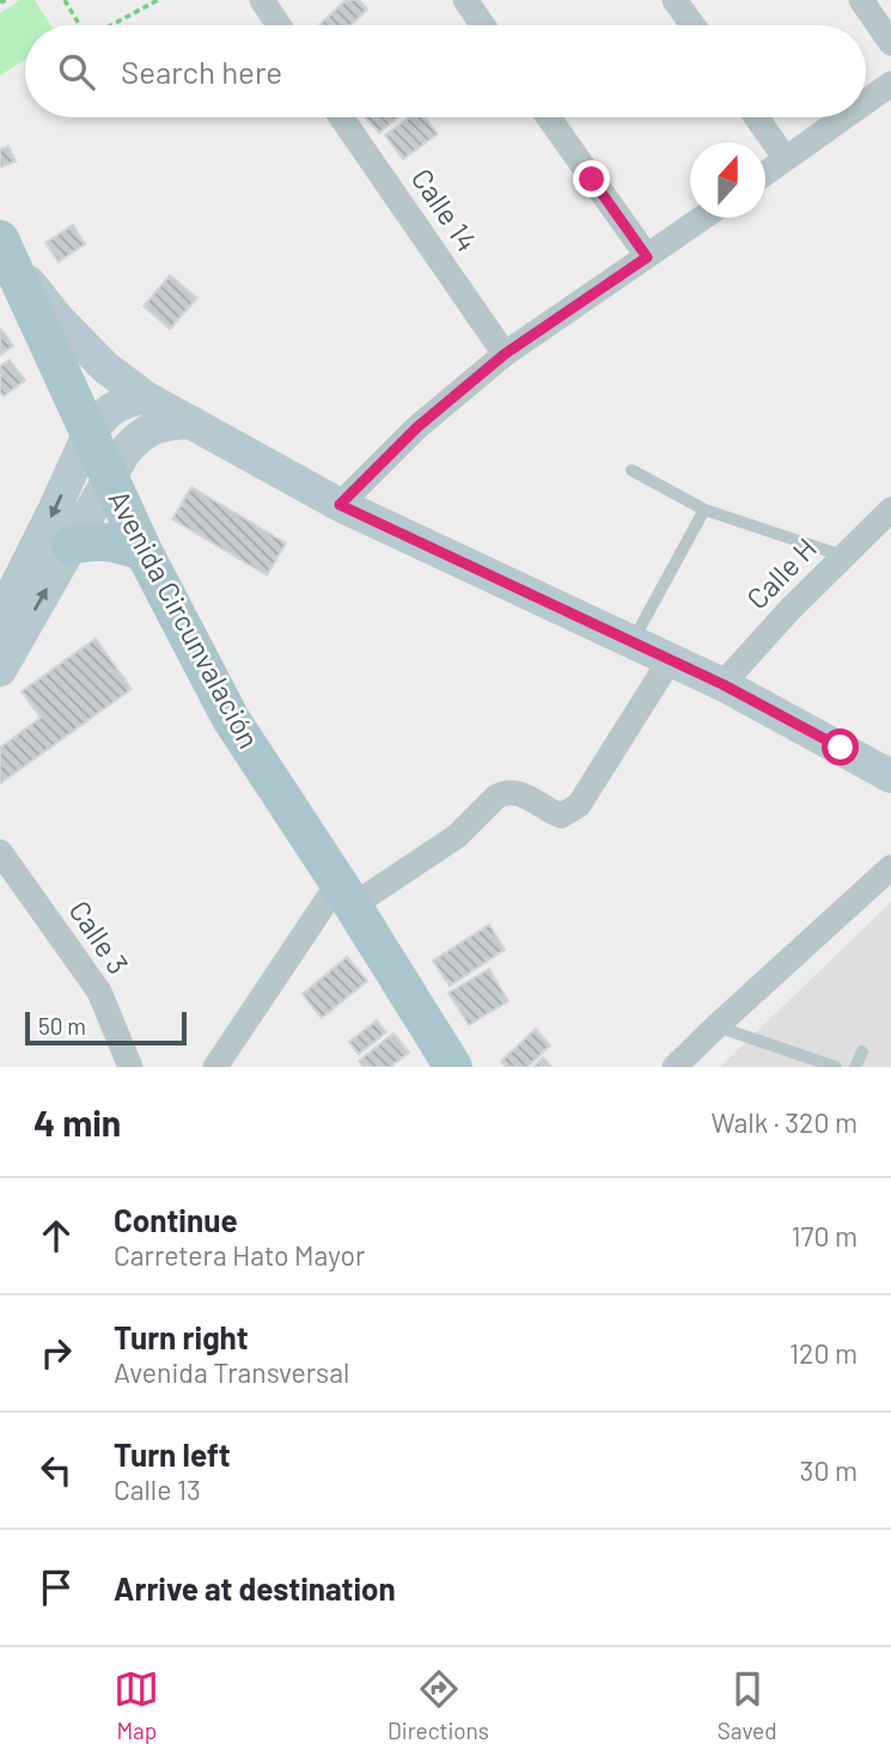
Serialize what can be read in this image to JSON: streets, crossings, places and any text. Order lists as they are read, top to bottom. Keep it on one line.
{"streets":{"main road":["Avenida Circunvalación"],"street":["Calle 14","Calle H","Calle 3"]},"scale_bar":"50 m","north":"top","page":{"search":"Search here","scale":"50 m","heading":["4 min","Walk · 320 m"],"list":[["Continue","Carretera Hato Mayor","170 m"],["Turn right","Avenida Transversal","120 m"],["Turn left","Calle 13","30 m"],"Arrive at destination"],"nav":["Map","Directions","Saved"]}}
